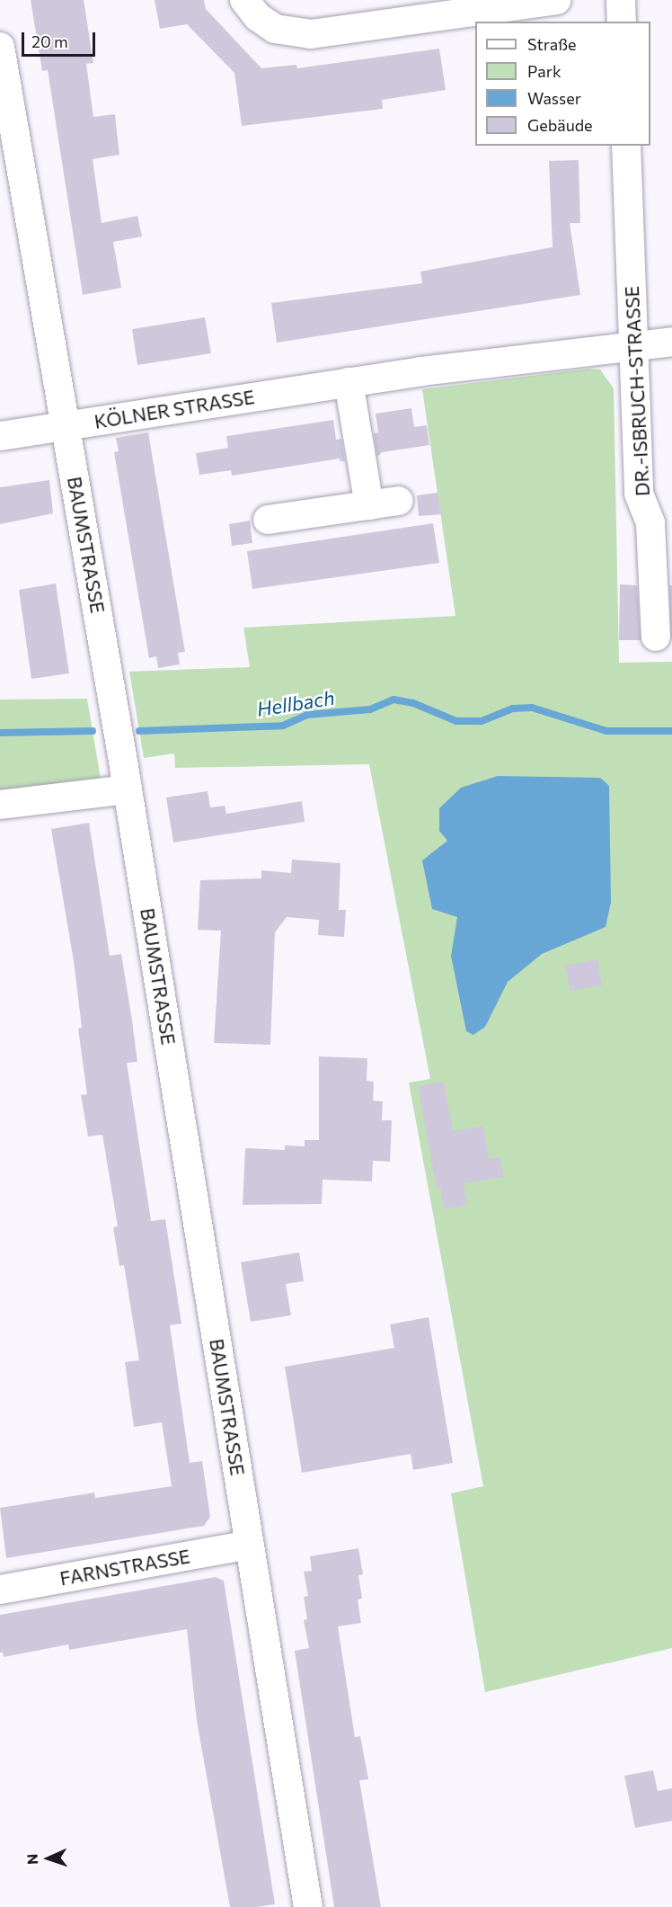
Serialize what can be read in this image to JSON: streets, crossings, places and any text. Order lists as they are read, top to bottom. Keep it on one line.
{"streets":{"street":["DR.-ISBRUCH-STRASSE","KÖLNER STRASSE","BAUMSTRASSE","FARNSTRASSE"]},"crossings":[["DR.-ISBRUCH-STRASSE","KÖLNER STRASSE"],["KÖLNER STRASSE","BAUMSTRASSE"],["BAUMSTRASSE","FARNSTRASSE"]],"water":["Hellbach"],"legend":["Straße","Park","Wasser","Gebäude"],"scale_bar":"20 m","north":"left"}
